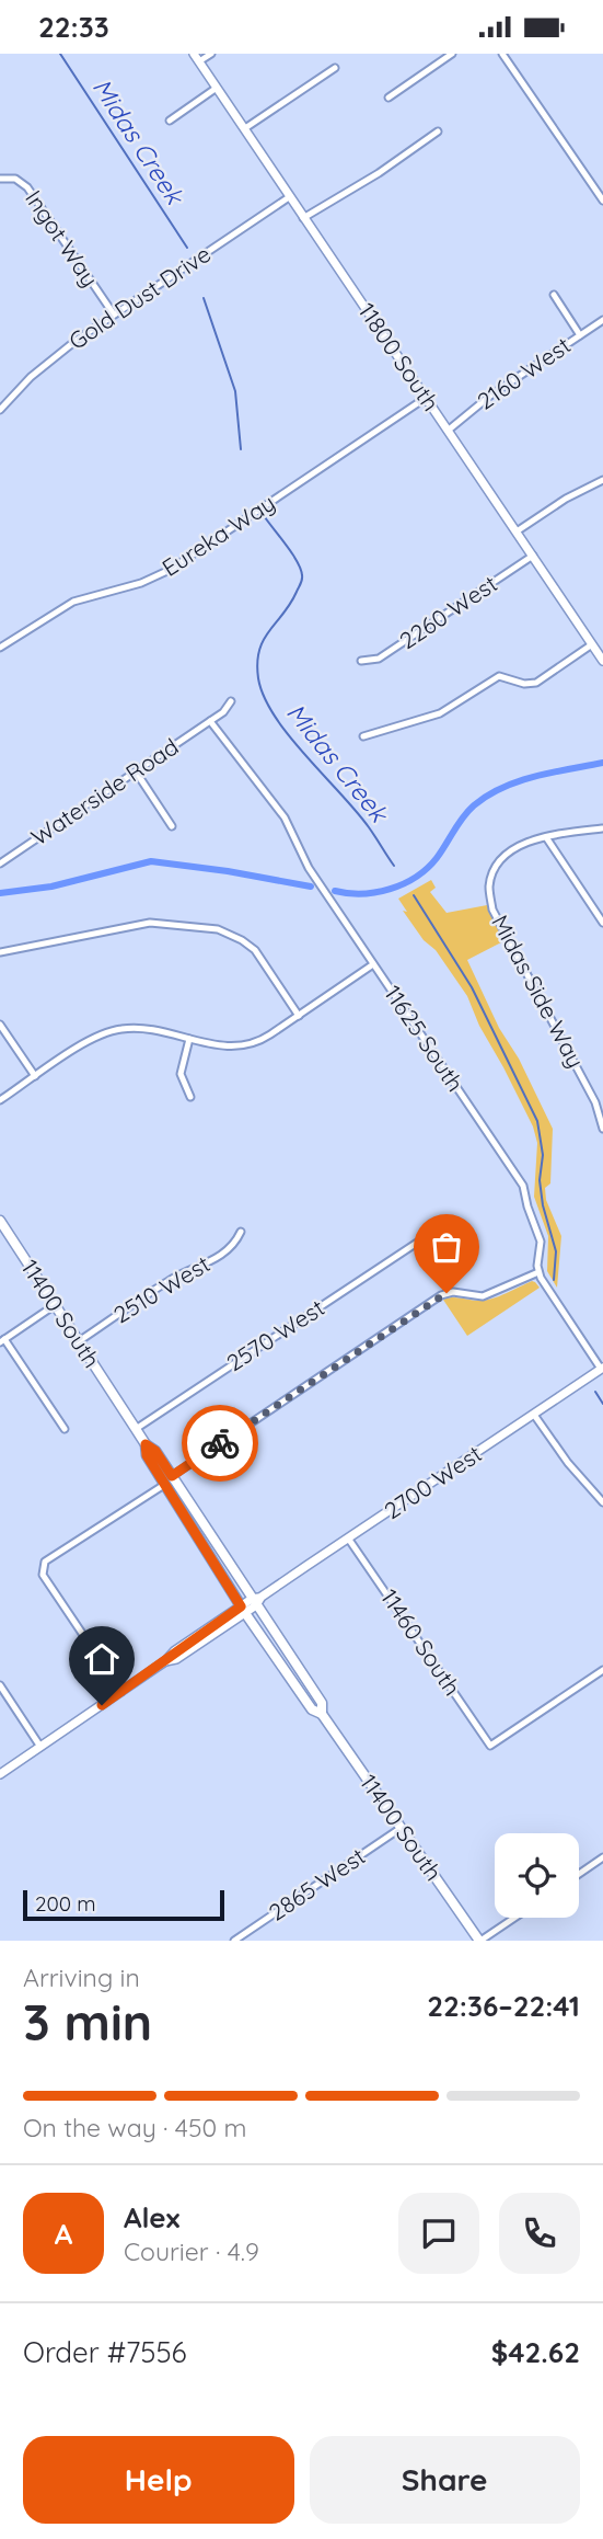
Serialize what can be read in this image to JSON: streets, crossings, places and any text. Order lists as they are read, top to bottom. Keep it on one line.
{"streets":{"main road":["11800 South","11400 South","2700 West"],"street":["Ingot Way","Gold Dust Drive","2160 West","Eureka Way","2260 West","Waterside Road","Midas Side Way","11625 South","2510 West","2570 West","11460 South","2865 West"]},"crossings":[["Ingot Way","Gold Dust Drive"],["Gold Dust Drive","11800 South"],["11800 South","2160 West"],["11800 South","Eureka Way"],["11800 South","2260 West"],["Waterside Road","11625 South"],["2510 West","11400 South"],["11400 South","2570 West"],["11400 South","2700 West"],["11400 South","2865 West"],["2700 West","11460 South"]],"water":["Midas Creek"],"scale_bar":"200 m","page":{"status":"22:33","scale":"200 m","heading":["3 min","Arriving in","22:36–22:41"],"panel":["Alex","Courier · 4.9","Order #7556","$42.62"],"bar":"On the way · 450 m","round":"A","buttons":["Help","Share"]}}
